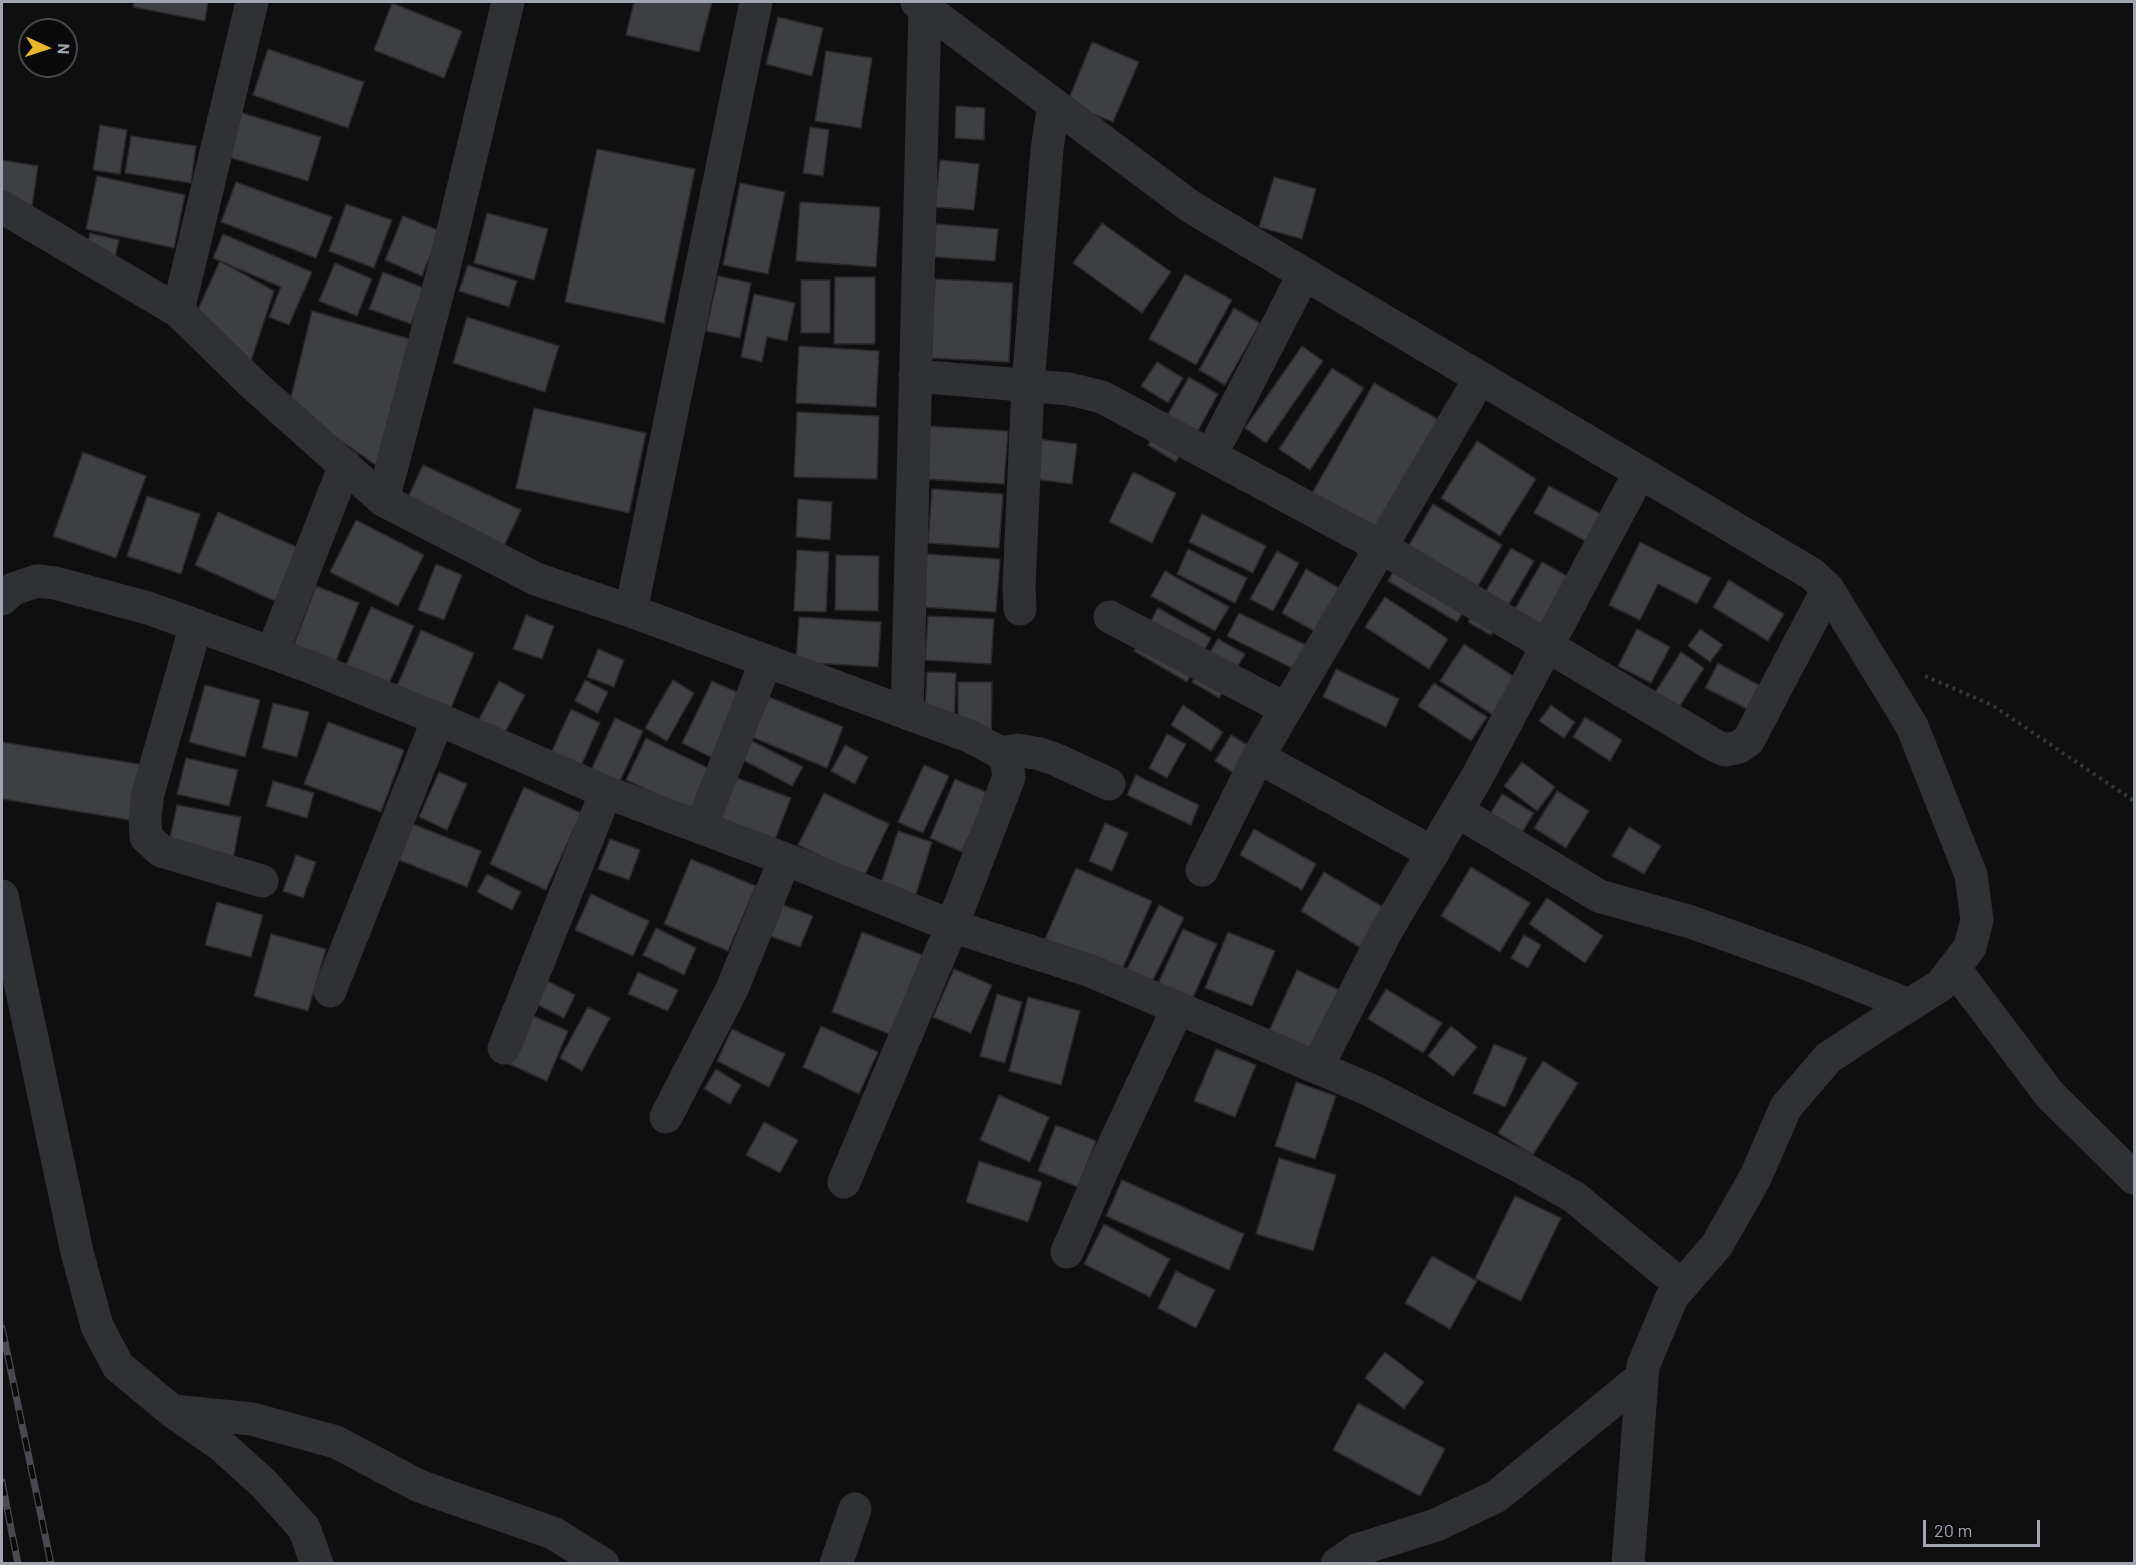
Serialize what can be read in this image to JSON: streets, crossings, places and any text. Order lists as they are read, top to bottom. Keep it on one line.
{"scale_bar":"20 m","north":"right"}
